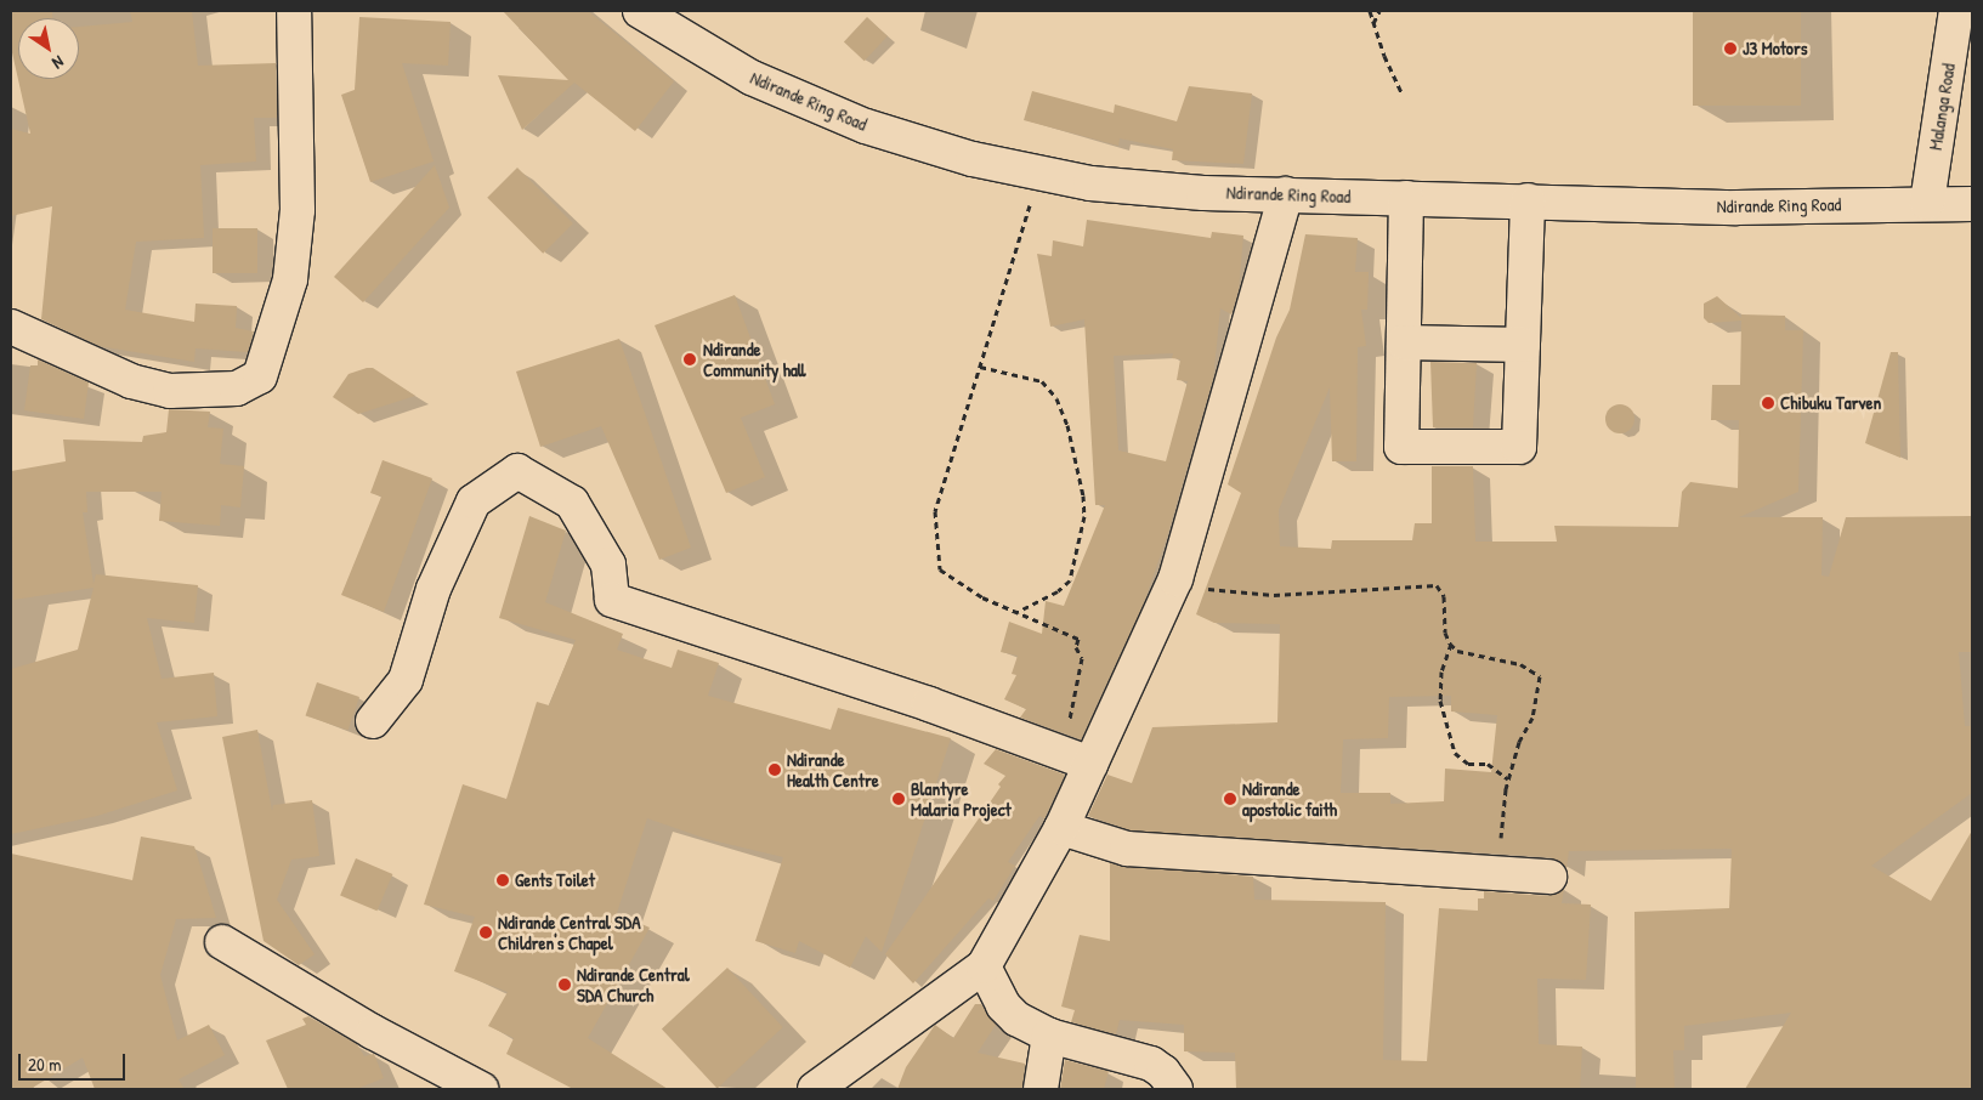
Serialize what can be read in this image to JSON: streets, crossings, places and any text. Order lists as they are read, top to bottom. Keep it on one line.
{"streets":{"street":["Ndirande Ring Road","Malanga Road"]},"crossings":[["Ndirande Ring Road","Malanga Road"]],"places":["J3 Motors","Ndirande Community hall","Chibuku Tarven","Ndirande Health Centre","Blantyre Malaria Project","Ndirande apostolic faith","Gents Toilet","Ndirande Central SDA Children's Chapel","Ndirande Central SDA Church"],"scale_bar":"20 m","north":"bottom right"}
